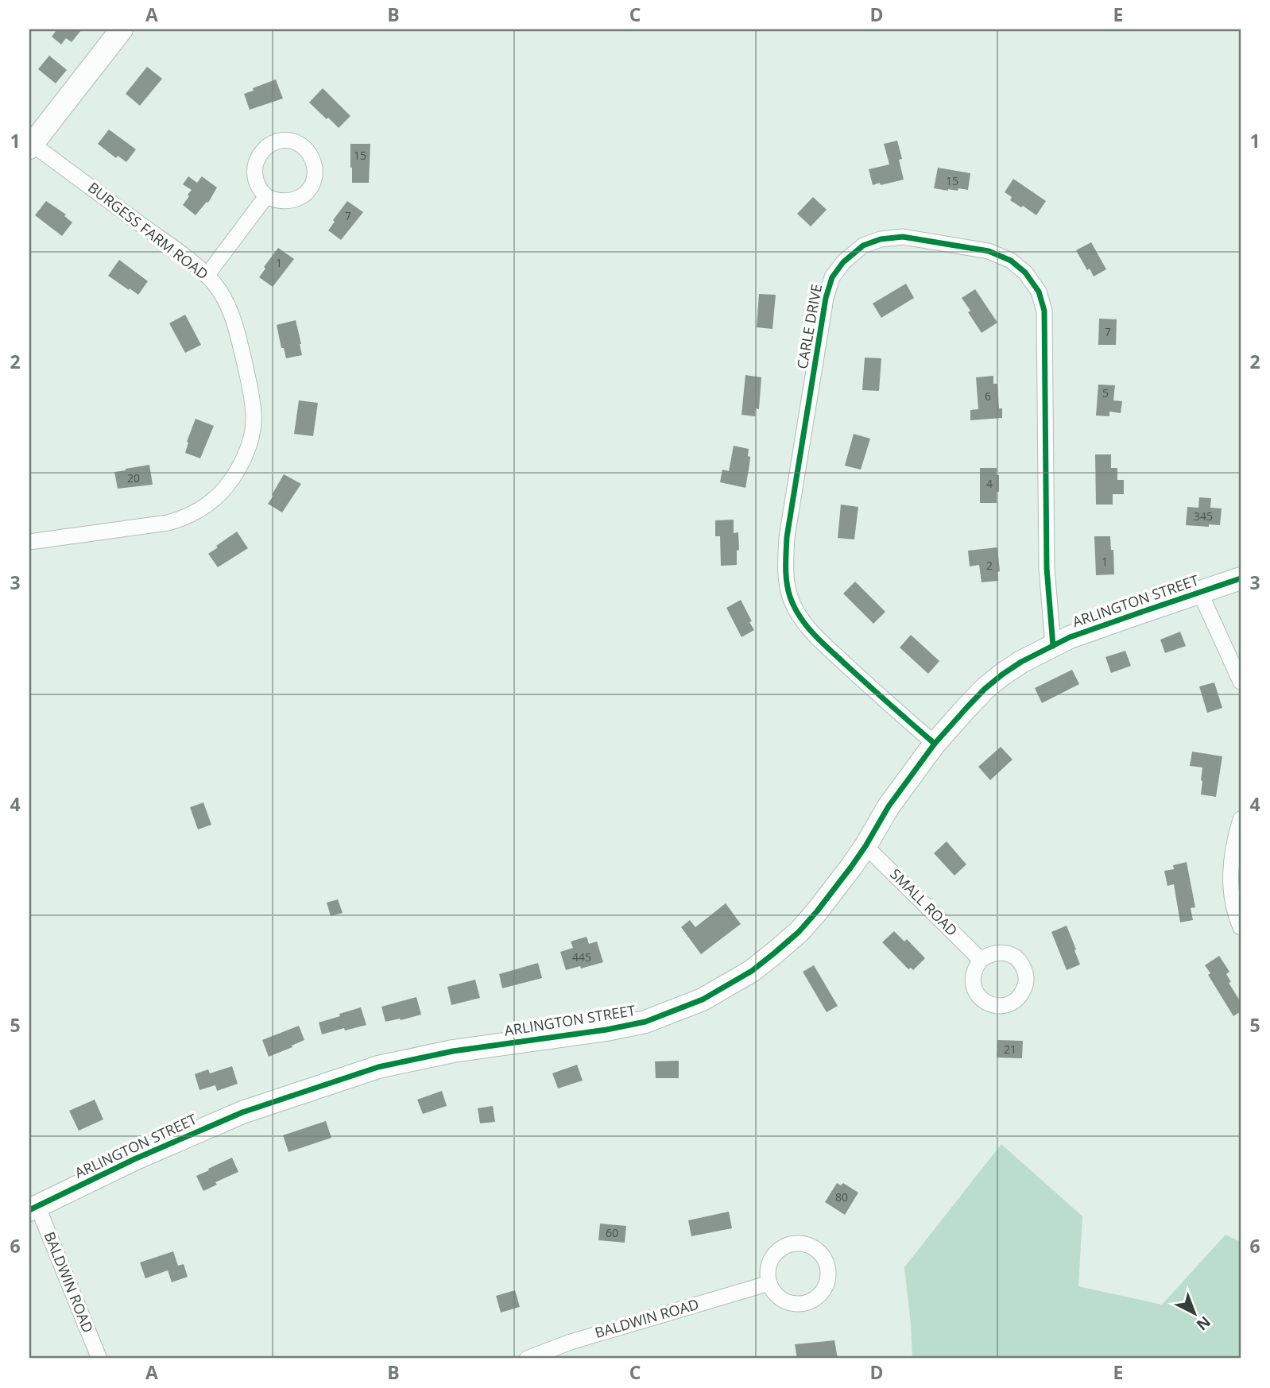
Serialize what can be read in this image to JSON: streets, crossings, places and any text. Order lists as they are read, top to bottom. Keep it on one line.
{"streets":{"street":["BURGESS FARM ROAD","CARLE DRIVE","ARLINGTON STREET","SMALL ROAD","BALDWIN ROAD"]},"crossings":[["CARLE DRIVE","ARLINGTON STREET"],["ARLINGTON STREET","SMALL ROAD"],["ARLINGTON STREET","BALDWIN ROAD"]],"house_numbers":["15","15","7","1","7","5","6","20","4","345","1","2","445","21","80","60"],"north":"bottom right","grid":{"columns":["A","B","C","D","E"],"rows":["1","2","3","4","5","6"]}}
